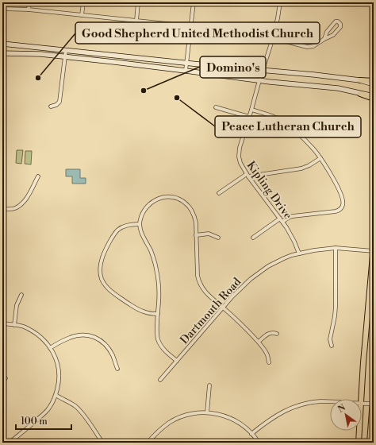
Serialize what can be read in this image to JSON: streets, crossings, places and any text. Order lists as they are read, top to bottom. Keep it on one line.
{"streets":{"street":["Kipling Drive","Dartmouth Road"]},"crossings":[["Kipling Drive","Dartmouth Road"]],"places":["Good Shepherd United Methodist Church","Domino's","Peace Lutheran Church"],"scale_bar":"100 m","north":"top left"}
